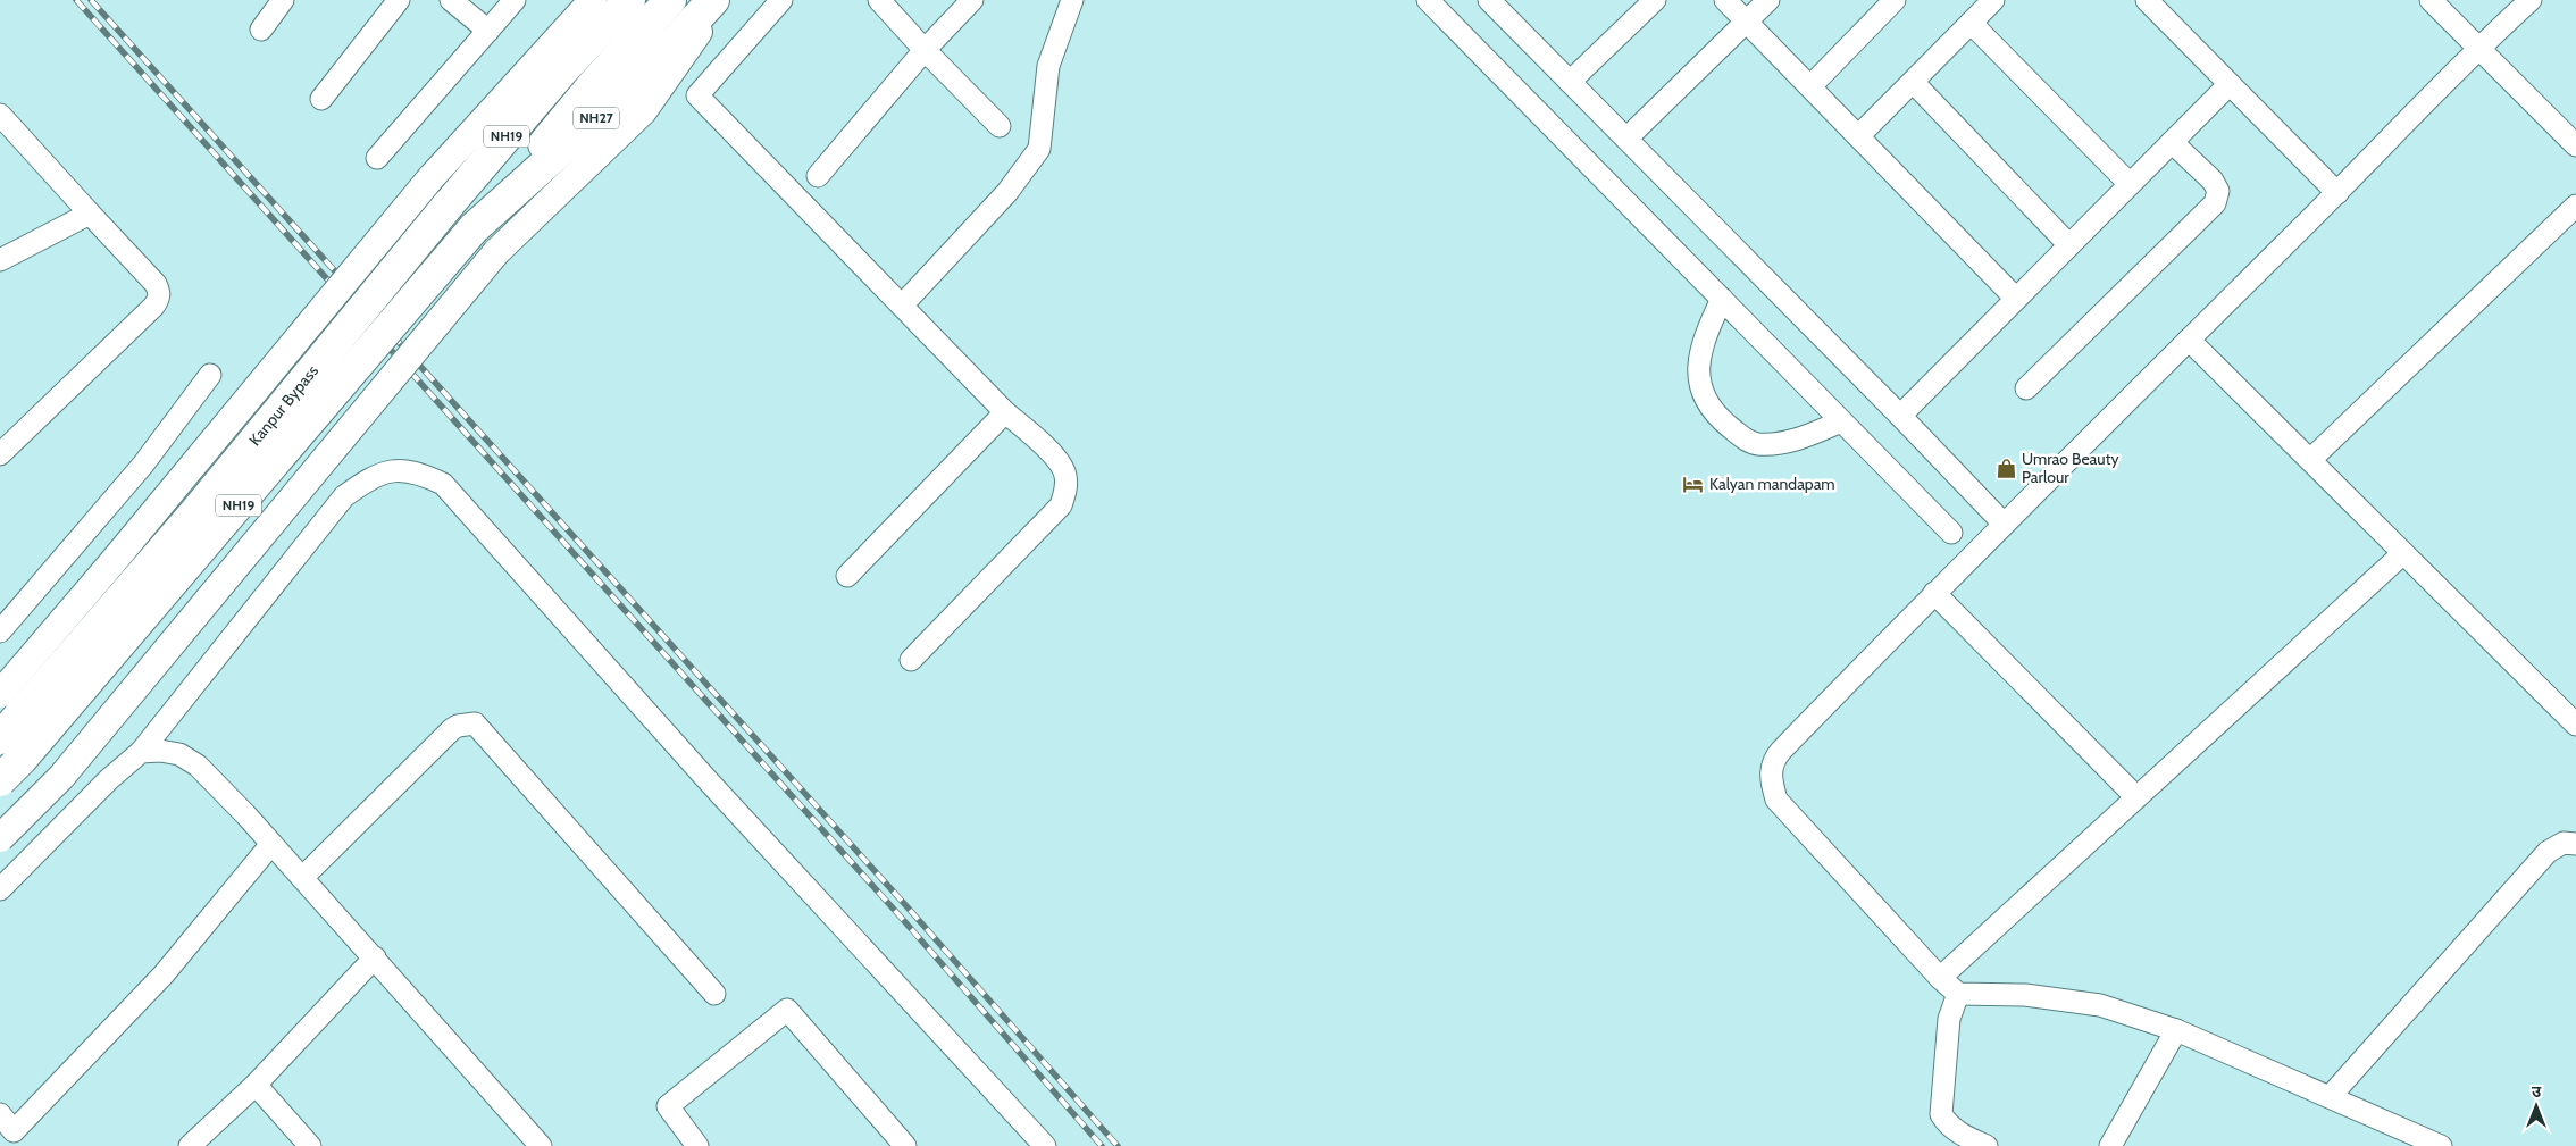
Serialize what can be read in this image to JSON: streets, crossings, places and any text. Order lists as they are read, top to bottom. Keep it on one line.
{"streets":{"highway":["NH27","NH19","Kanpur Bypass"]},"crossings":[["NH27","NH19"],["NH27","Kanpur Bypass"],["NH19","Kanpur Bypass"]],"places":{"shop":["Umrao Beauty Parlour"],"hotel":["Kalyan mandapam"]},"north":"top"}
